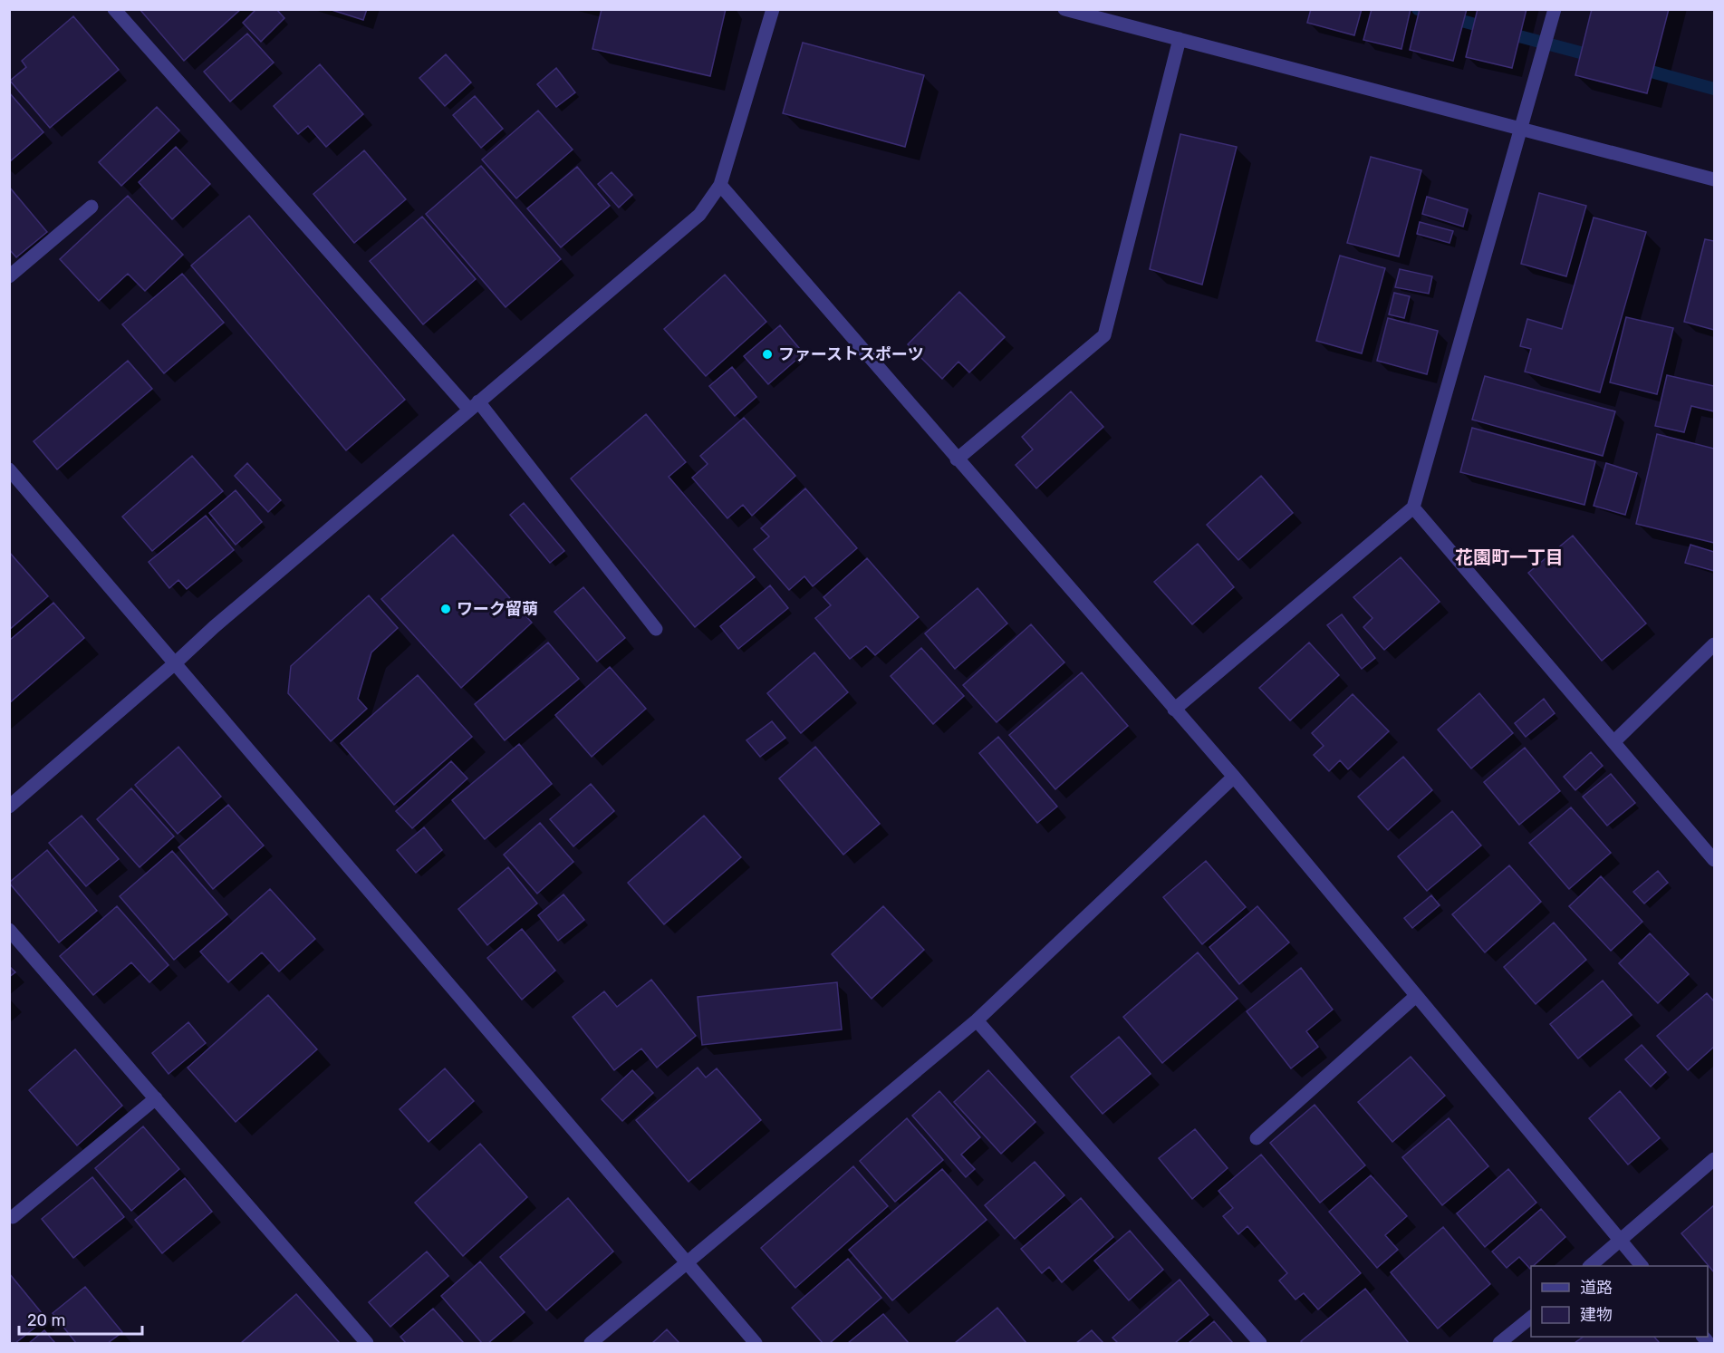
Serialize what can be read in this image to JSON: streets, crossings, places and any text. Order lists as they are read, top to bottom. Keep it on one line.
{"districts":["花園町一丁目"],"places":["ファーストスポーツ","ワーク留萌"],"legend":["道路","建物"],"scale_bar":"20 m"}
